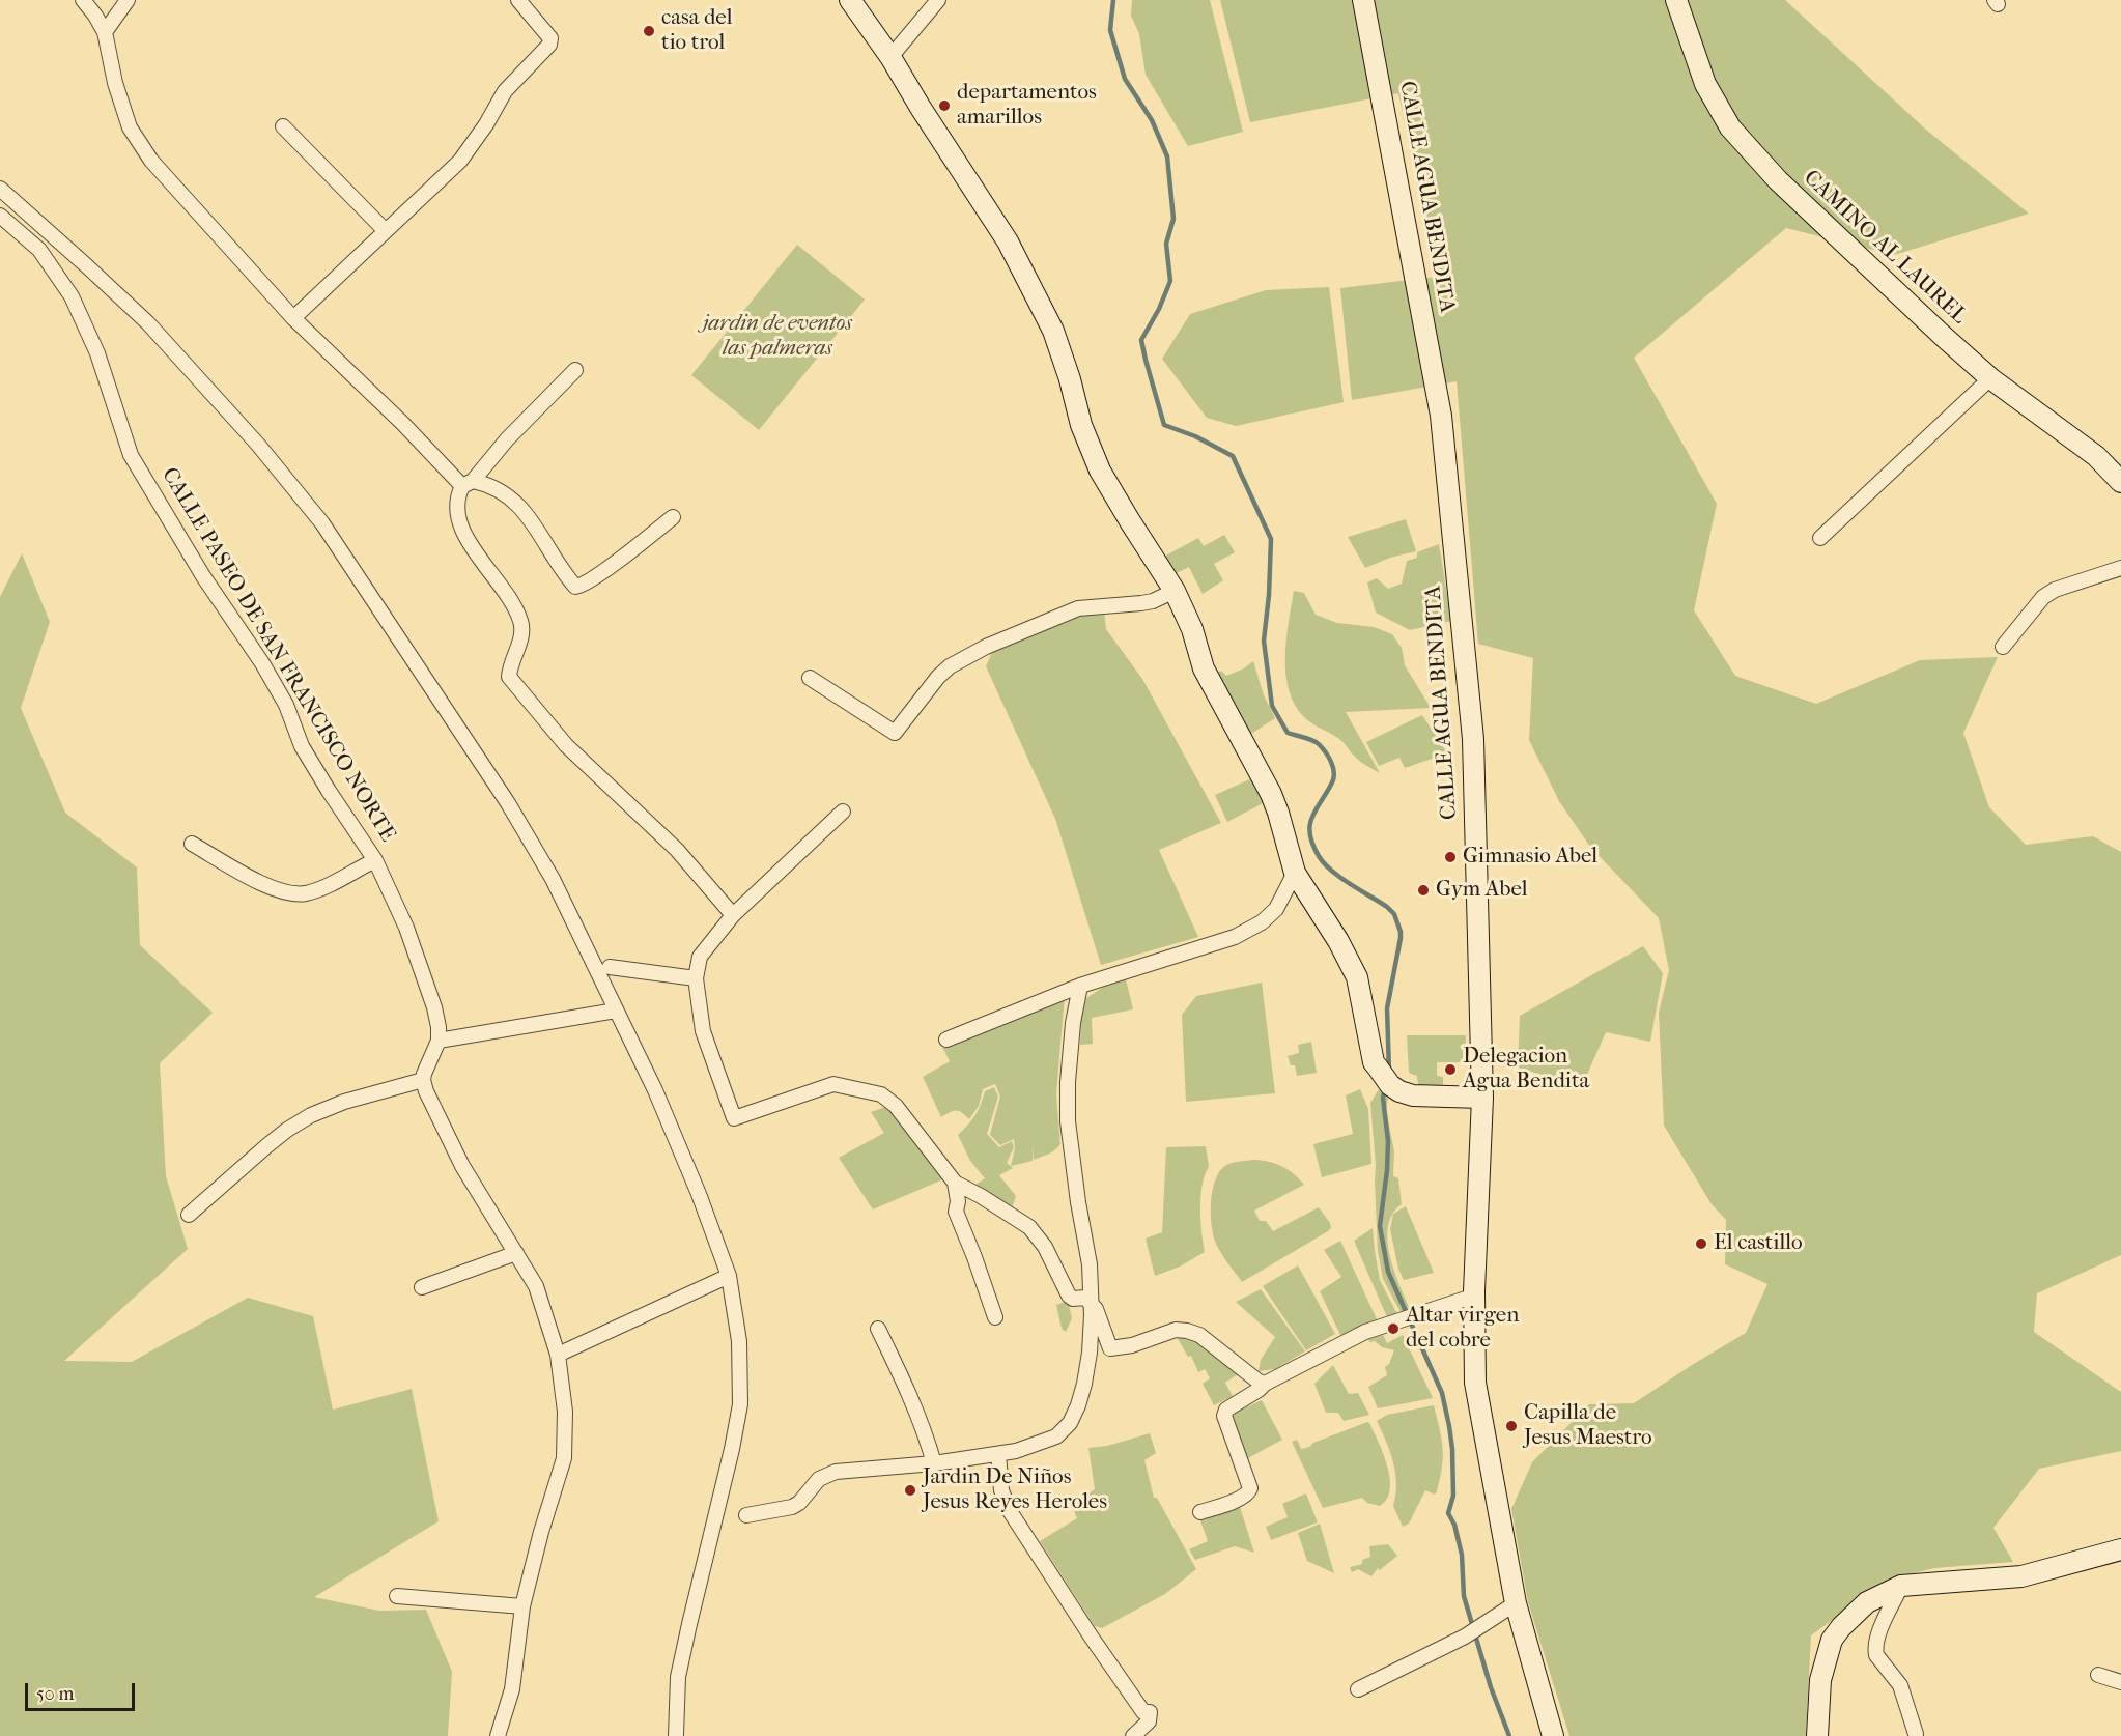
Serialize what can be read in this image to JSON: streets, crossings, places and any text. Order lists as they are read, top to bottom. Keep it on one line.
{"streets":{"main road":["CALLE AGUA BENDITA","CAMINO AL LAUREL"],"street":["CALLE PASEO DE SAN FRANCISCO NORTE"]},"parks":["jardin de eventos las palmeras"],"places":["casa del tio trol","departamentos amarillos","Gimnasio Abel","Gym Abel","Delegacion Agua Bendita","El castillo","Altar virgen del cobre","Capilla de Jesus Maestro","Jardin De Niños Jesus Reyes Heroles"],"scale_bar":"50 m"}
